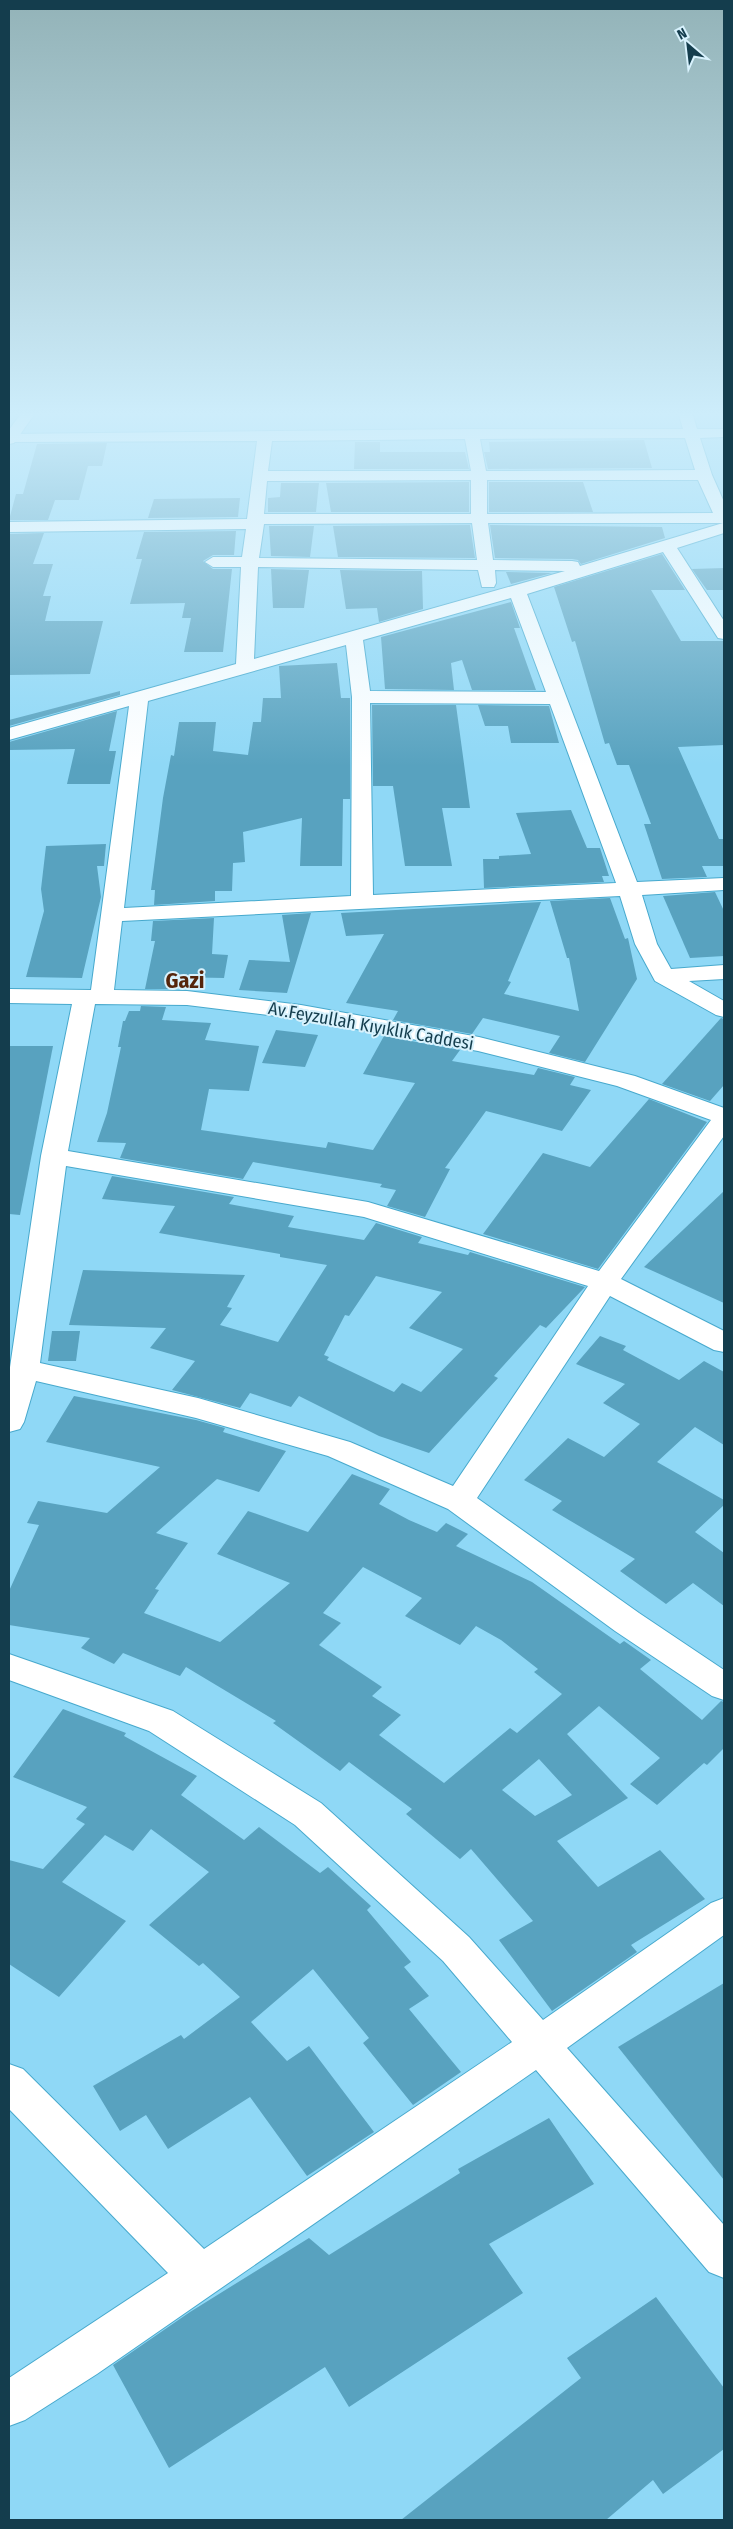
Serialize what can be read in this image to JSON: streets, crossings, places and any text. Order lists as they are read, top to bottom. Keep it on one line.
{"streets":{"street":["Av.Feyzullah Kıyıklık Caddesi"]},"districts":["Gazi"],"north":"top left"}
